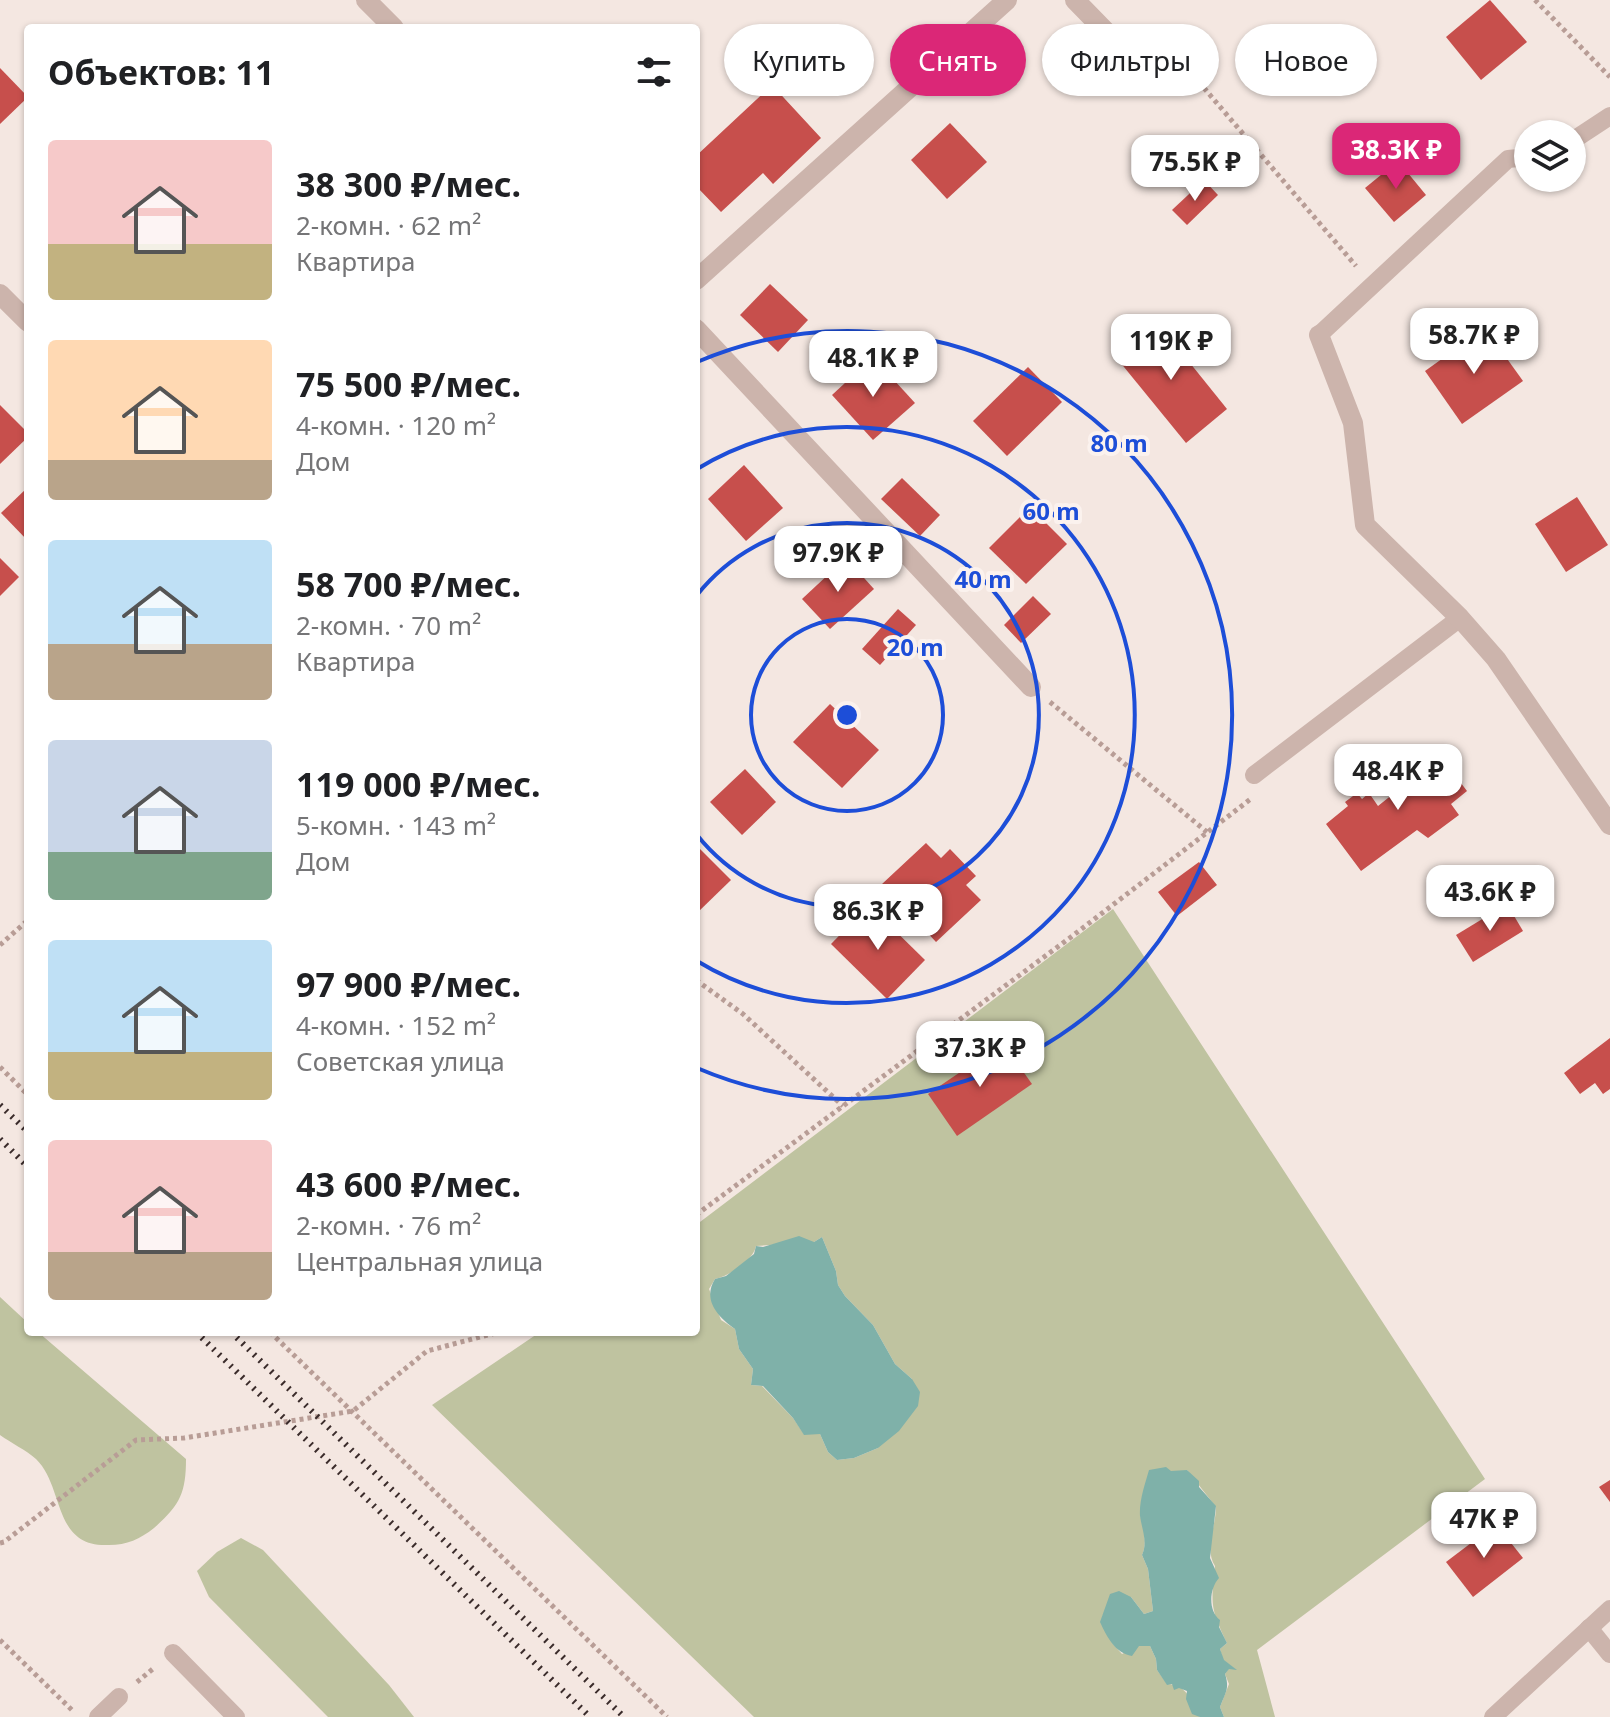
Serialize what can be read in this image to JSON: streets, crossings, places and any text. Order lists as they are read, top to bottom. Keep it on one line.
{"page":{"chip":["Купить","Снять","Фильтры","Новое"],"heading":"Объектов: 11","list":[{"name":"38 300 ₽/мес.","note":"2-комн. · 62 m² · Квартира"},{"name":"75 500 ₽/мес.","note":"4-комн. · 120 m² · Дом"},{"name":"58 700 ₽/мес.","note":"2-комн. · 70 m² · Квартира"},{"name":"119 000 ₽/мес.","note":"5-комн. · 143 m² · Дом"},{"name":"97 900 ₽/мес.","note":"4-комн. · 152 m² · Советская улица"},{"name":"43 600 ₽/мес.","note":"2-комн. · 76 m² · Центральная улица"}],"price":["38.3K ₽","75.5K ₽","58.7K ₽","119K ₽","48.1K ₽","97.9K ₽","48.4K ₽","43.6K ₽","86.3K ₽","37.3K ₽","47K ₽"]},"rings":["80 m","60 m","40 m","20 m"]}
